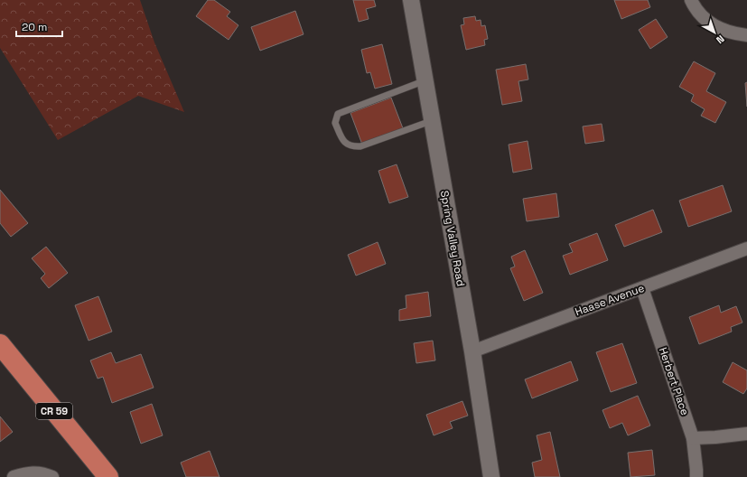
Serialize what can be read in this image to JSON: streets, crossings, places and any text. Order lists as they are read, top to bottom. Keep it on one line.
{"streets":{"main road":["CR 59"],"street":["Spring Valley Road","Haase Avenue","Herbert Place"]},"crossings":[["Spring Valley Road","Haase Avenue"],["Haase Avenue","Herbert Place"]],"scale_bar":"20 m","north":"bottom right"}
